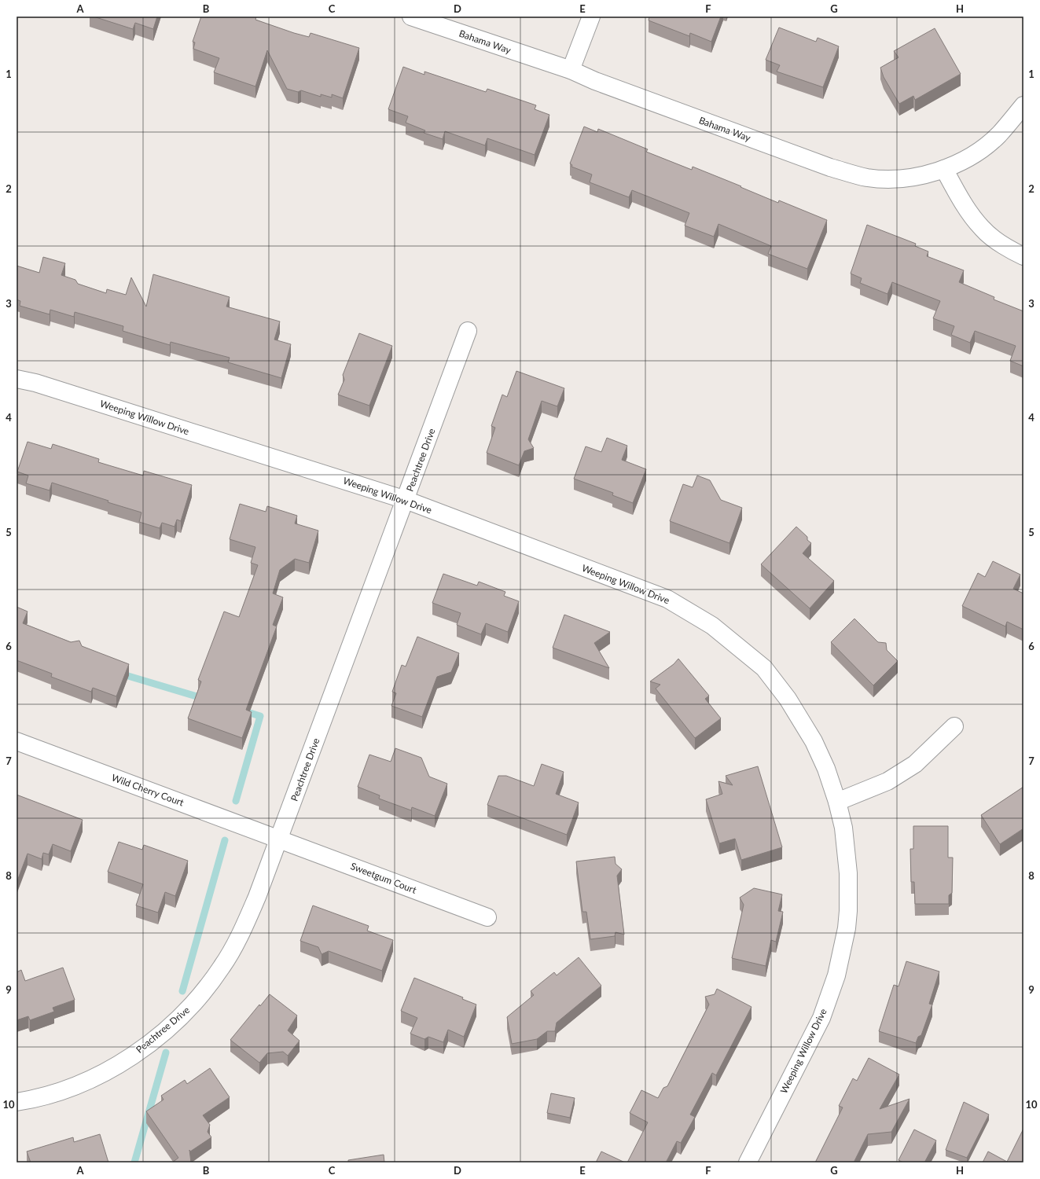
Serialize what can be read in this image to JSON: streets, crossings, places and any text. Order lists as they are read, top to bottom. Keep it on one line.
{"streets":{"street":["Bahama Way","Weeping Willow Drive","Peachtree Drive","Wild Cherry Court","Sweetgum Court"]},"crossings":[["Weeping Willow Drive","Peachtree Drive"],["Peachtree Drive","Wild Cherry Court"],["Peachtree Drive","Sweetgum Court"],["Wild Cherry Court","Sweetgum Court"]],"grid":{"columns":["A","B","C","D","E","F","G","H"],"rows":["1","2","3","4","5","6","7","8","9","10"]}}
